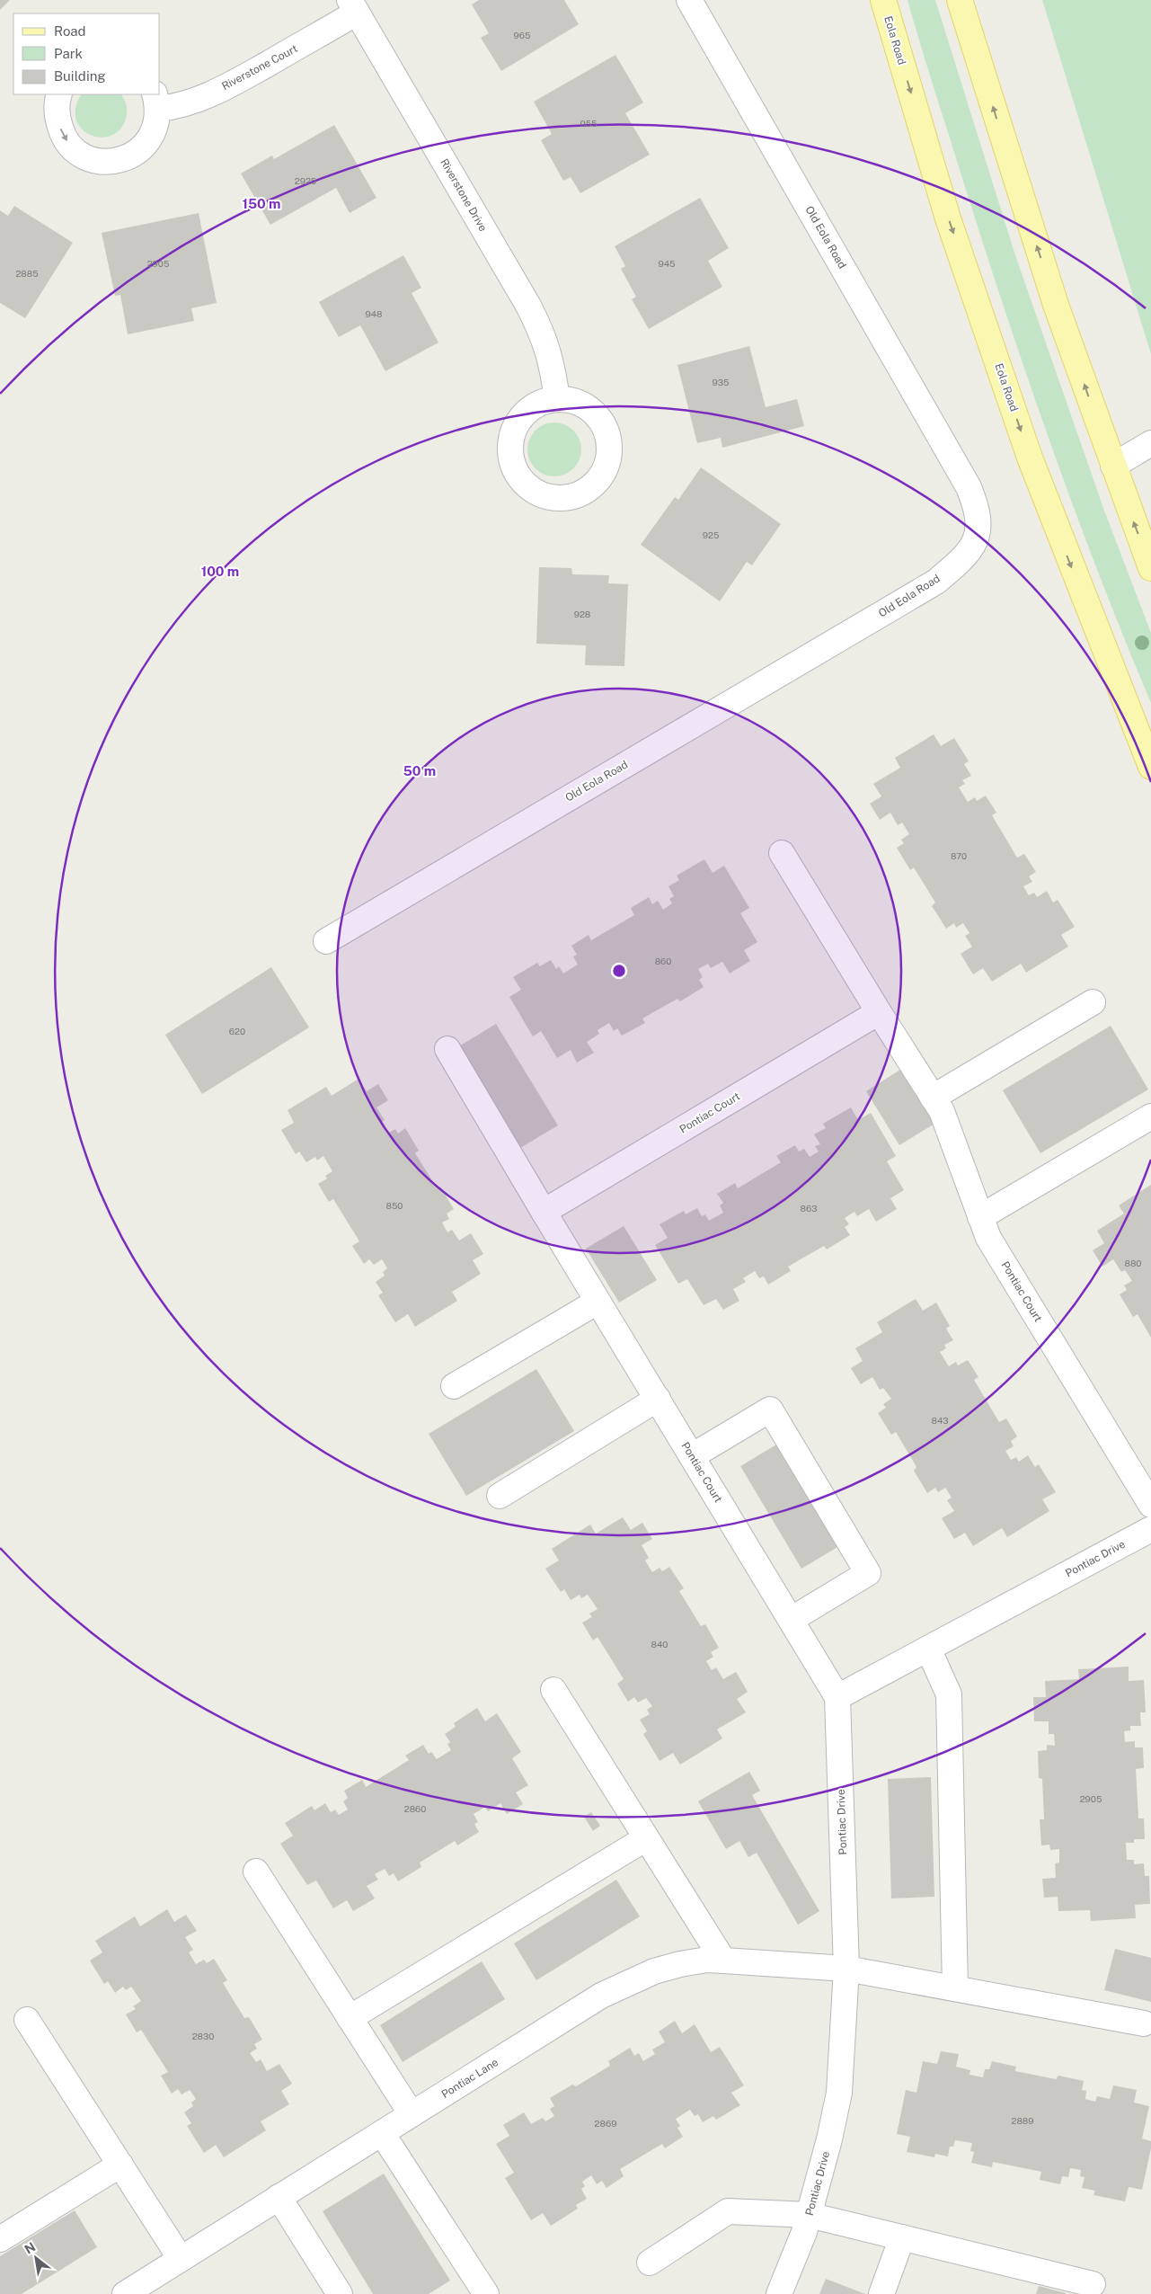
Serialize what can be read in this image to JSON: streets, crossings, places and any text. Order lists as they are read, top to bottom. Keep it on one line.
{"streets":{"main road":["Eola Road"],"street":["Riverstone Court","Riverstone Drive","Old Eola Road","Pontiac Court","Pontiac Drive","Pontiac Lane"]},"crossings":[["Riverstone Court","Riverstone Drive"],["Pontiac Court","Pontiac Drive"],["Pontiac Drive","Pontiac Lane"]],"house_numbers":["965","955","2925","2905","945","2885","948","935","925","928","870","860","620","850","863","880","843","840","2905","2860","2830","2889","2869"],"legend":["Road","Park","Building"],"north":"top left","rings":["150 m","100 m","50 m"]}
